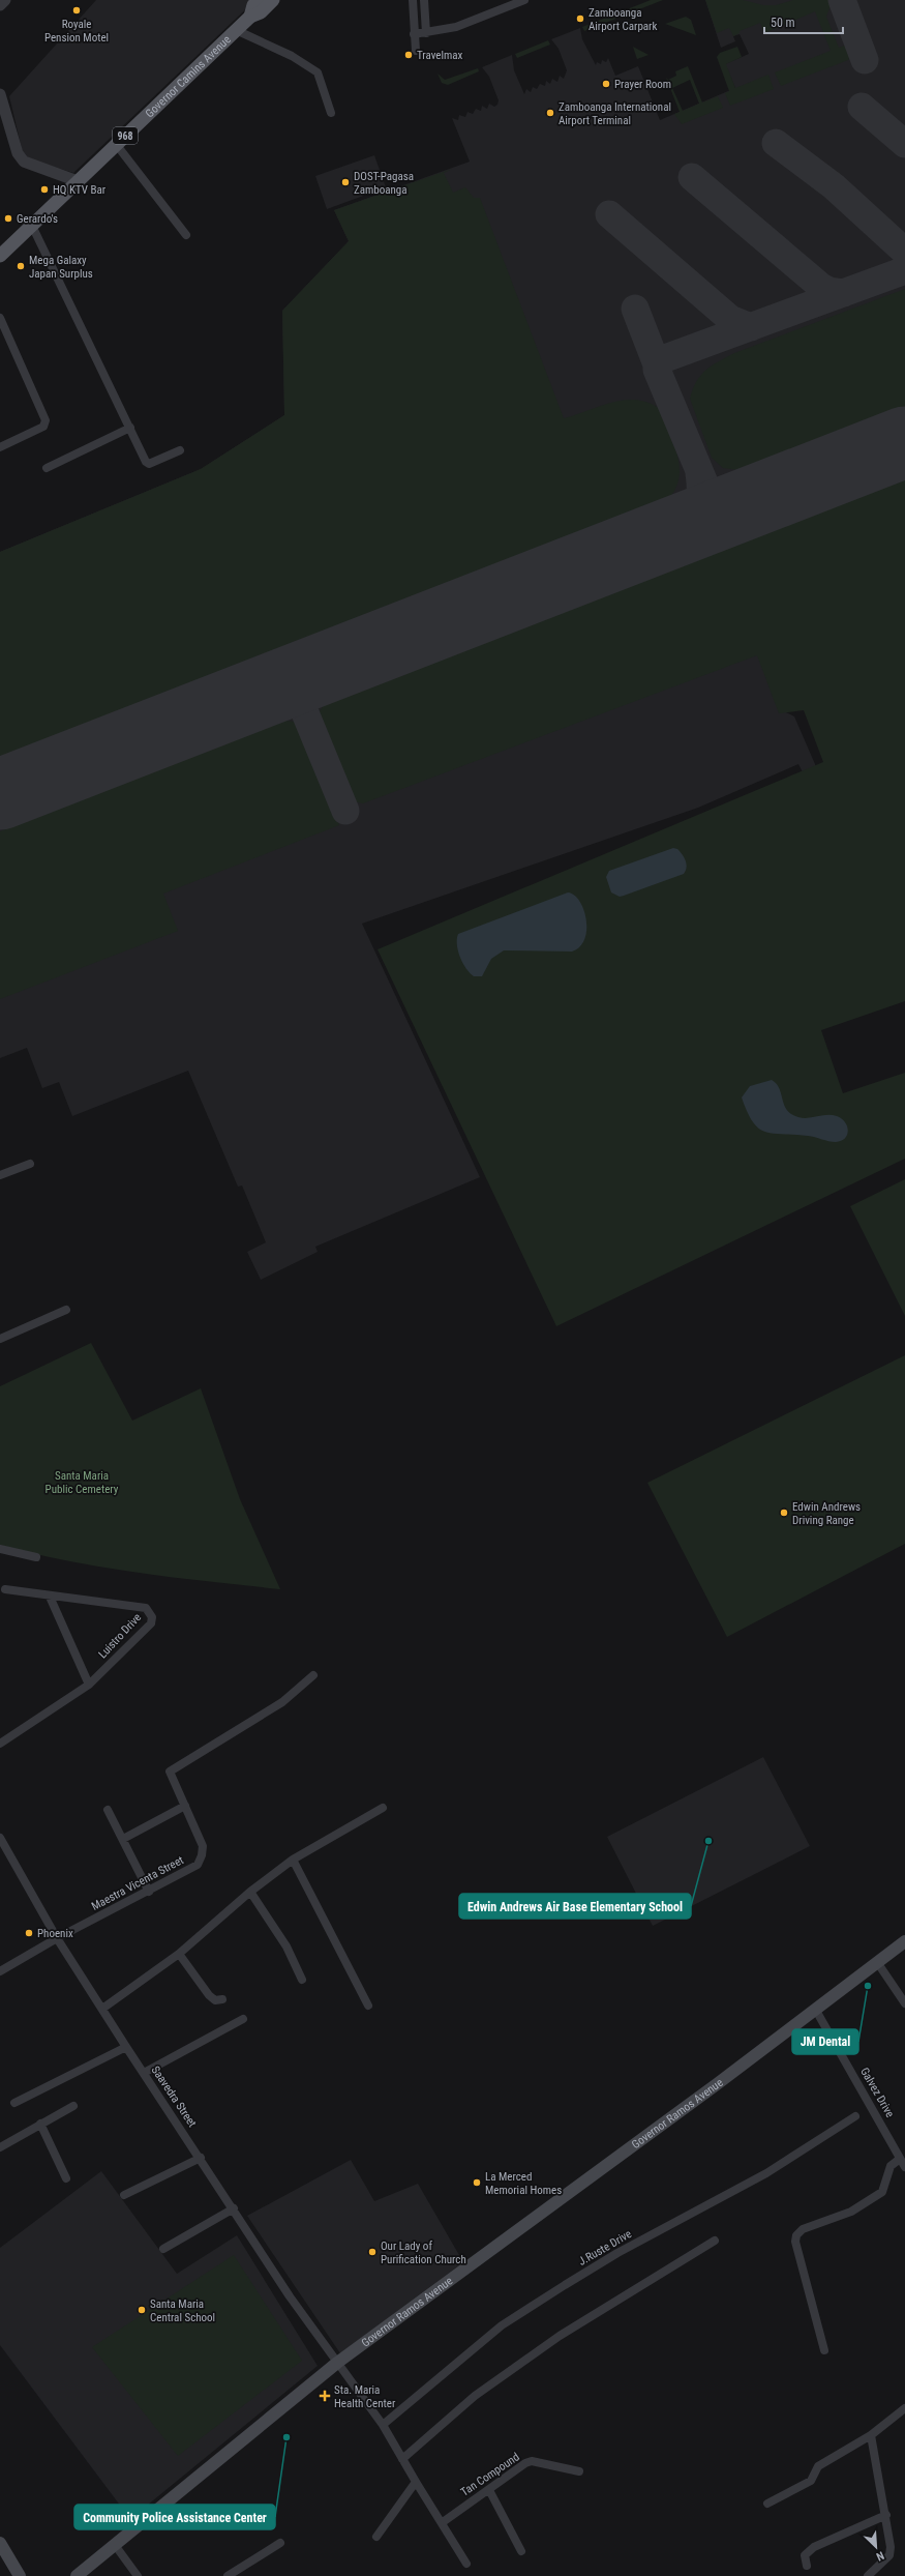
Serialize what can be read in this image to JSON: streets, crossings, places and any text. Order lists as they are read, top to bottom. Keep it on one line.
{"streets":{"main road":["Governor Camins Avenue","968","Governor Ramos Avenue"],"street":["Luistro Drive","Maestra Vicenta Street","Galvez Drive","Saavedra Street","J.Ruste Drive","Tan Compound"]},"crossings":[["Maestra Vicenta Street","Saavedra Street"],["Galvez Drive","Governor Ramos Avenue"],["Saavedra Street","Governor Ramos Avenue"],["Saavedra Street","J.Ruste Drive"],["Saavedra Street","Tan Compound"]],"parks":["Santa Maria Public Cemetery"],"places":{"other":["Royale Pension Motel","Zamboanga Airport Carpark","Travelmax","Prayer Room","Zamboanga International Airport Terminal","DOST-Pagasa Zamboanga","HQ KTV Bar","Gerardo's","Mega Galaxy Japan Surplus","Edwin Andrews Driving Range","Edwin Andrews Air Base Elementary School","Phoenix","JM Dental","La Merced Memorial Homes","Our Lady of Purification Church","Santa Maria Central School","Community Police Assistance Center"],"health":["Sta. Maria Health Center"]},"scale_bar":"50 m","north":"bottom right"}
